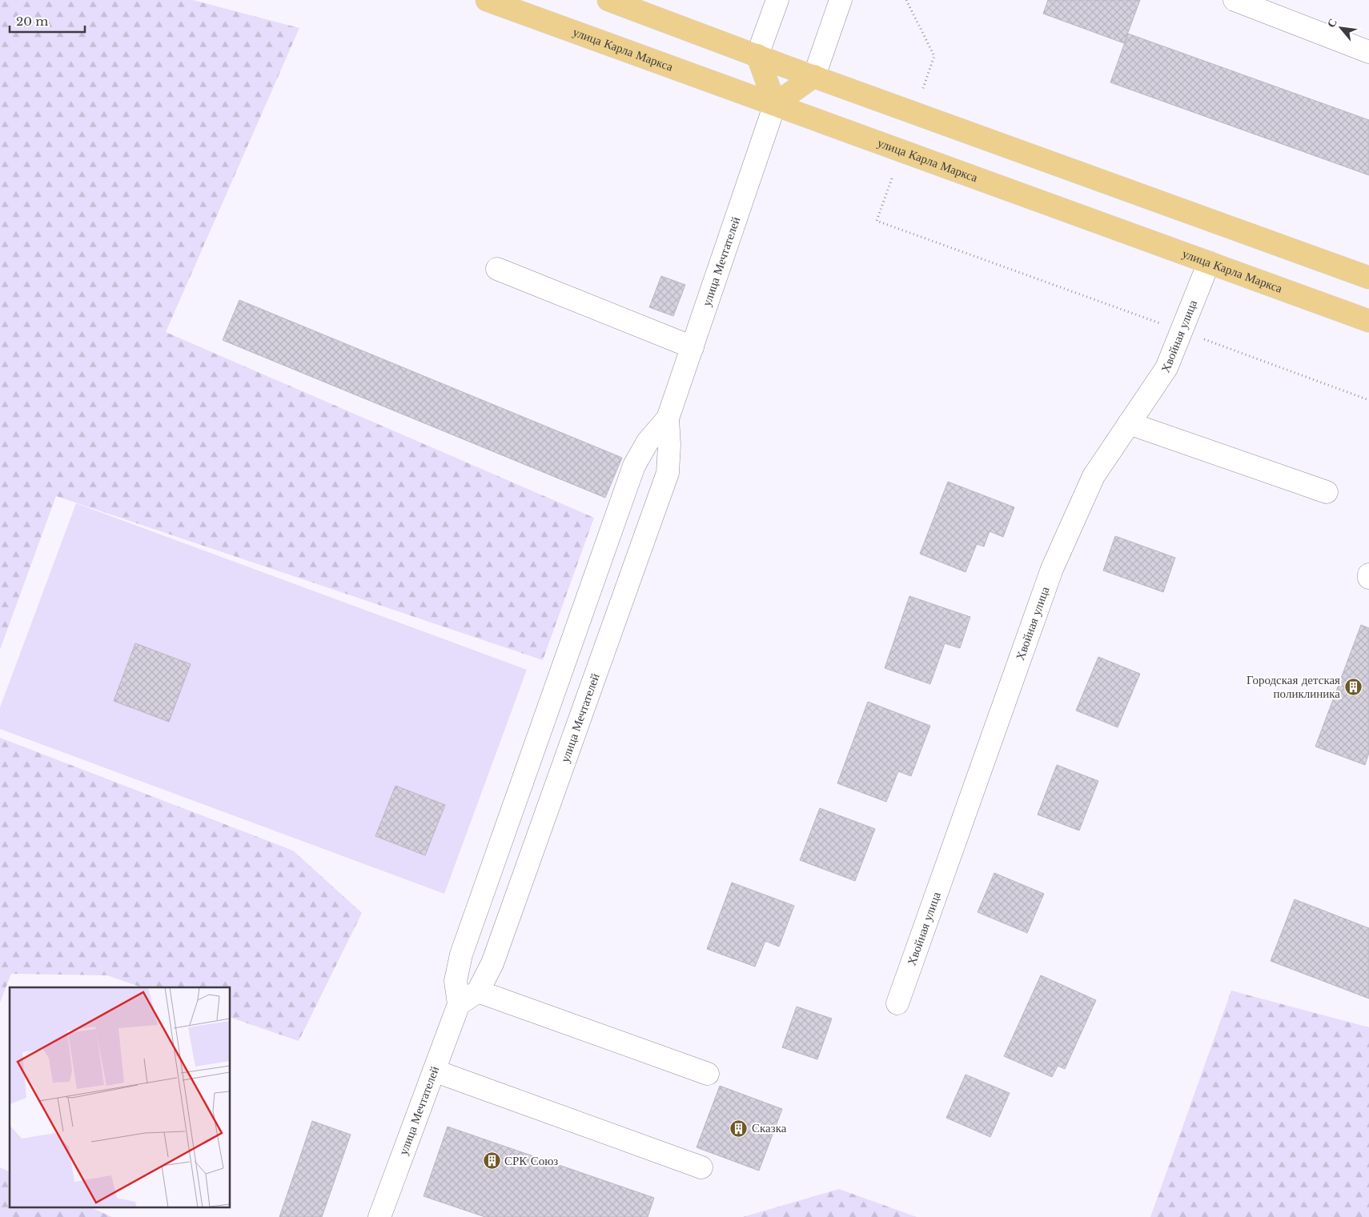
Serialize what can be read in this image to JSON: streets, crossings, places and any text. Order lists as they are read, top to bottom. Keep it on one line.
{"streets":{"main road":["улица Карла Маркса"],"street":["улица Мечтателей","Хвойная улица"]},"crossings":[["улица Карла Маркса","улица Мечтателей"],["улица Карла Маркса","Хвойная улица"]],"places":{"building":["Городская детская поликлиника","Сказка","СРК Союз"]},"scale_bar":"20 m","north":"top left"}
